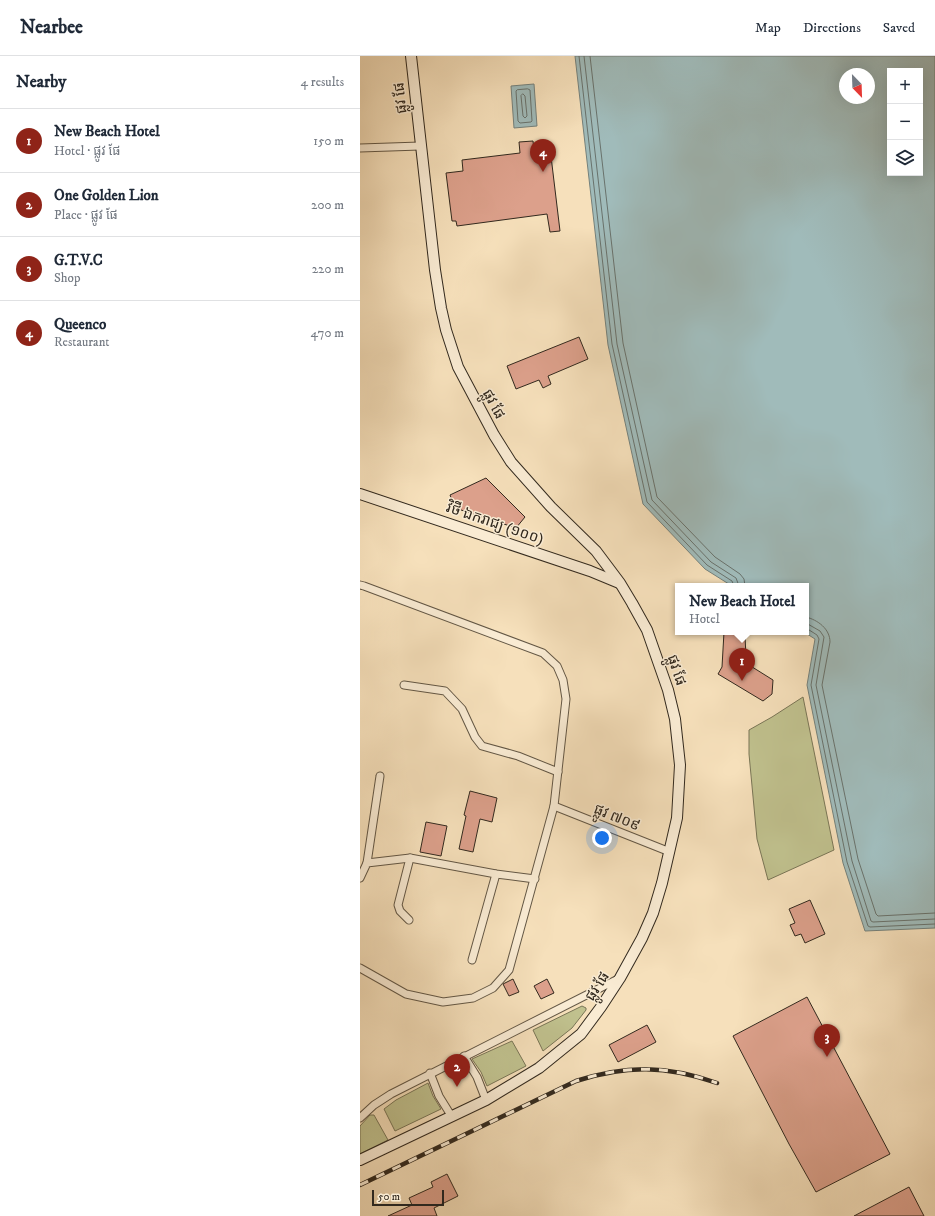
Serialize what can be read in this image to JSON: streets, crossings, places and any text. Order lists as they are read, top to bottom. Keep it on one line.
{"streets":{"street":["ផ្លូវ ផែ","វិថី ឯករាជ្យ (១០០)","ផ្លូវ ៧០៩"]},"crossings":[["ផ្លូវ ផែ","វិថី ឯករាជ្យ (១០០)"],["ផ្លូវ ផែ","ផ្លូវ ៧០៩"]],"scale_bar":"50 m","north":"bottom right","page":{"header":"Nearbee","nav":["Map","Directions","Saved"],"heading":["Nearby","4 results"],"map_buttons":["+","−"],"list":[{"mark":"1","name":"New Beach Hotel","note":"Hotel · ផ្លូវ ផែ","value":"150 m"},{"mark":"2","name":"One Golden Lion","note":"Place · ផ្លូវ ផែ","value":"200 m"},{"mark":"3","name":"G.T.V.C","note":"Shop","value":"220 m"},{"mark":"4","name":"Queenco","note":"Restaurant","value":"470 m"}],"pins":["4","1","3","2"],"popup":["New Beach Hotel","Hotel"],"scale":"50 m"}}
